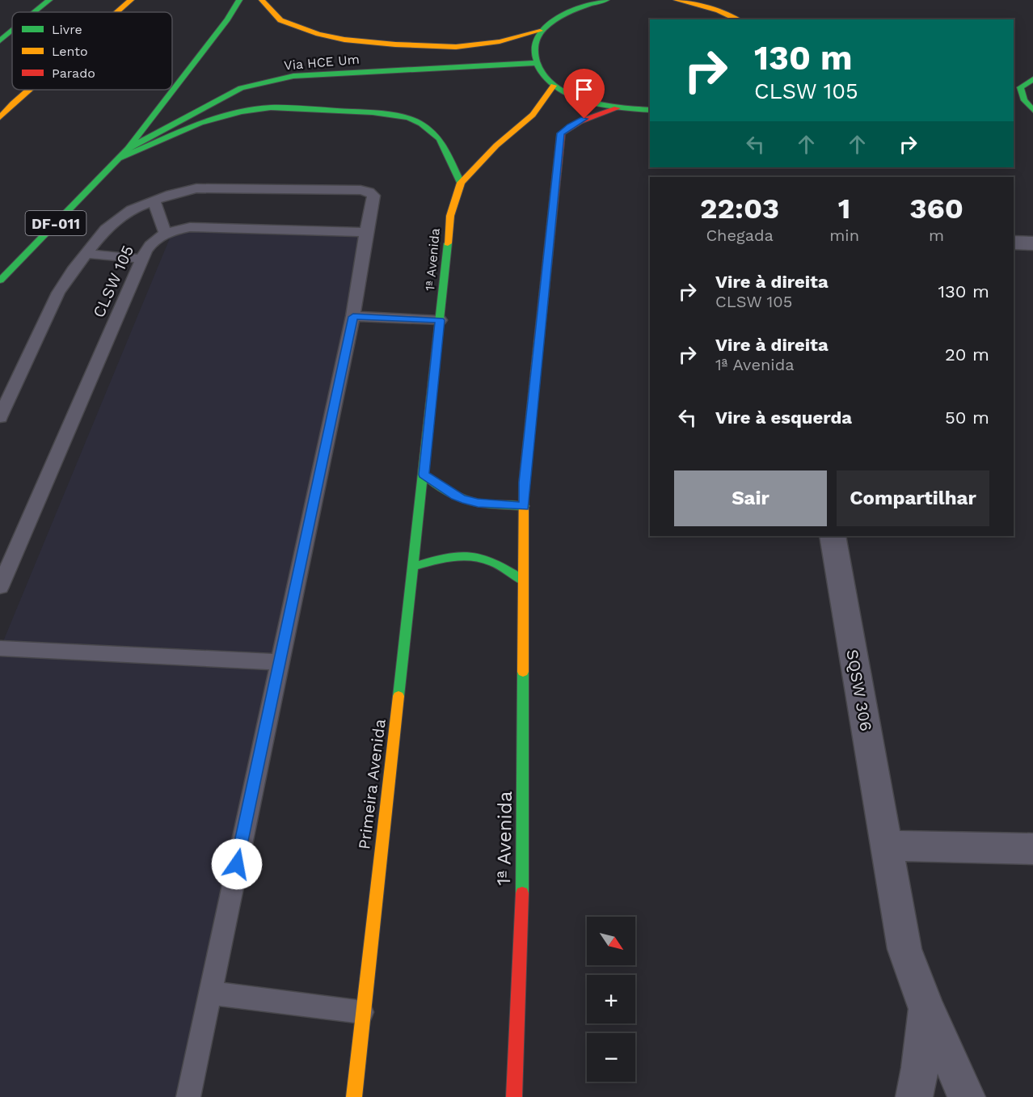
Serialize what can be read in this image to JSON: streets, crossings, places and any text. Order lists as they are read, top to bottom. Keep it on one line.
{"streets":{"main road":["Via HCE Um","DF-011","1ª Avenida","Primeira Avenida"],"street":["SQSW 306"],"lane":["CLSW 105"]},"crossings":[["Via HCE Um","DF-011"],["1ª Avenida","Primeira Avenida"]],"legend":["Livre","Lento","Parado"],"north":"bottom right","page":{"turn":["130 m","CLSW 105"],"eta":["22:03","Chegada","1","min","360","m"],"list":[{"name":"Vire à direita","note":"CLSW 105","value":"130 m"},{"name":"Vire à direita","note":"1ª Avenida","value":"20 m"},{"name":"Vire à esquerda","value":"50 m"}],"buttons":["Sair","Compartilhar"],"map_buttons":["+","−"]}}
